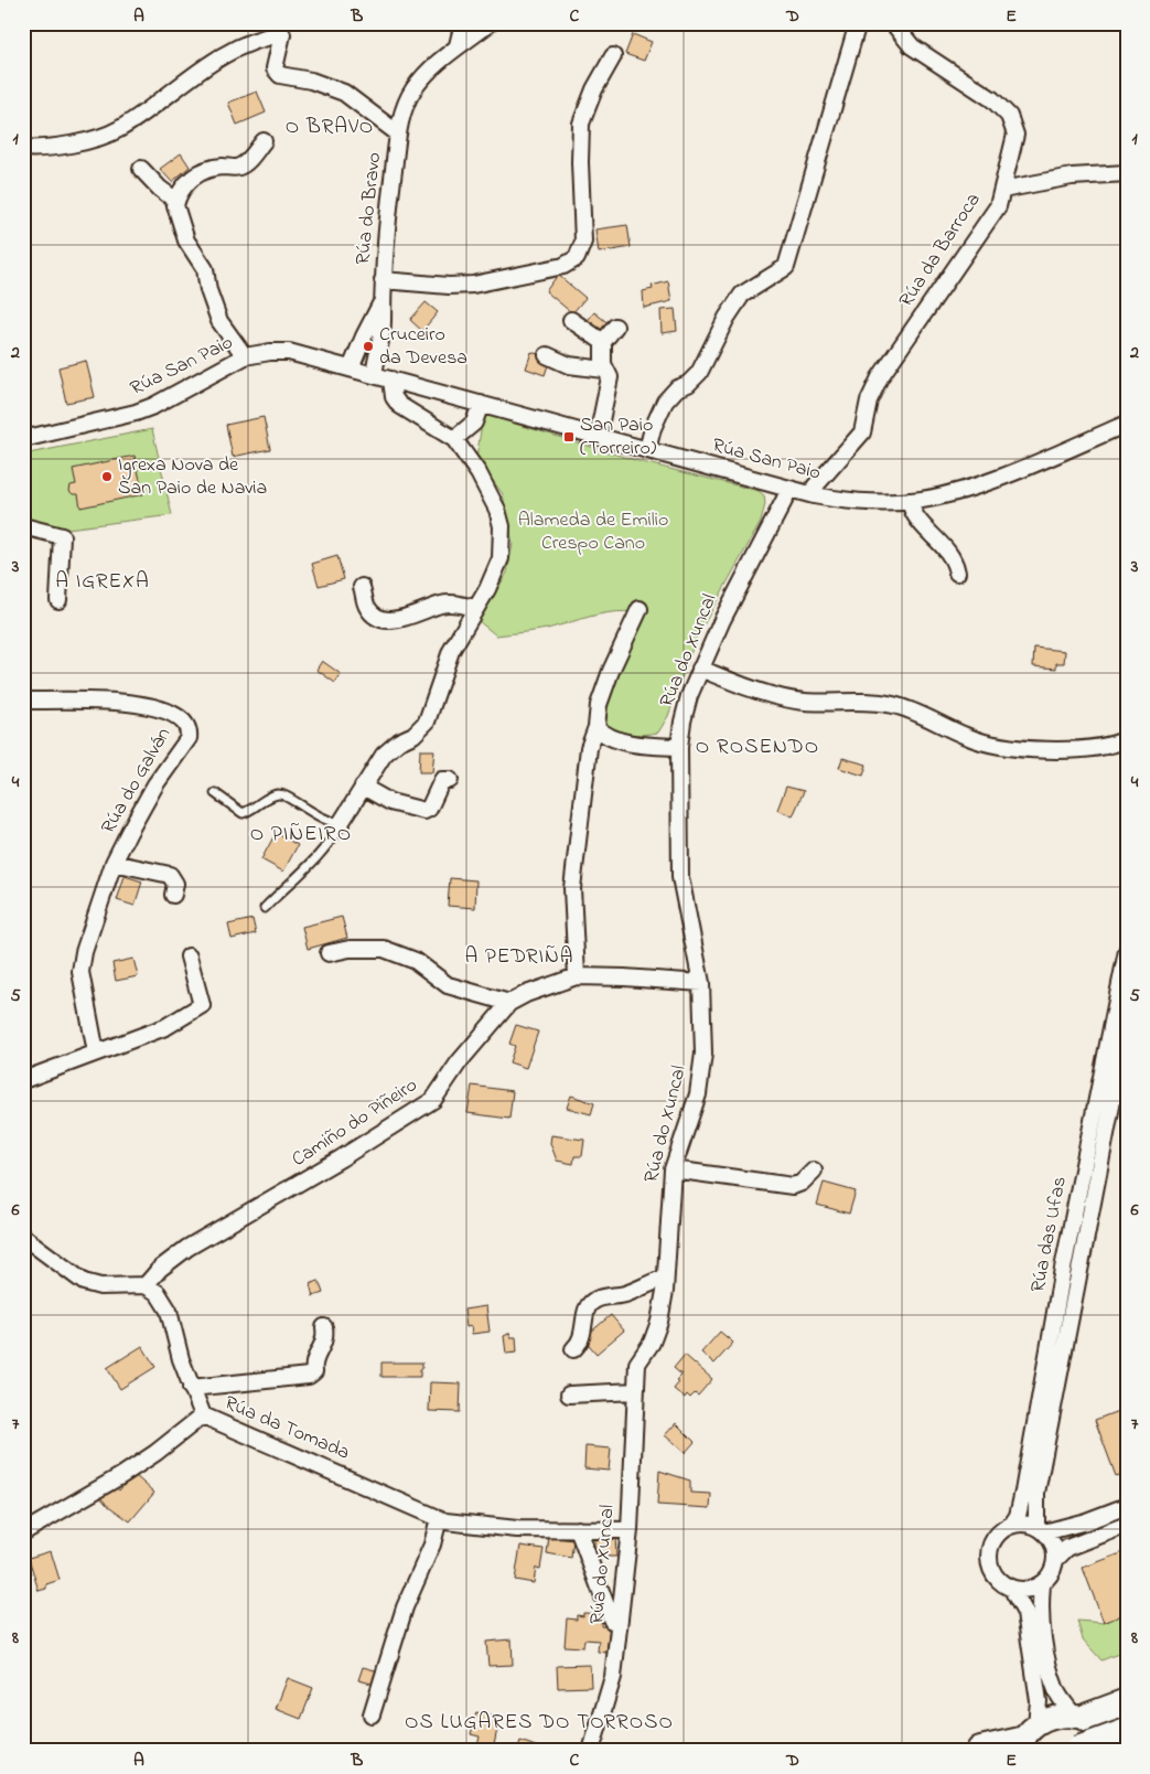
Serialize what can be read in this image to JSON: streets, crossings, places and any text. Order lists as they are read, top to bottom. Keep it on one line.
{"streets":{"street":["Rúa do Bravo","Rúa da Barroca","Rúa San Paio","Rúa do Xuncal","Rúa do Galván","Camiño do Piñeiro","Rúa das Ufas","Rúa da Tomada"]},"crossings":[["Rúa do Bravo","Rúa San Paio"],["Rúa da Barroca","Rúa San Paio"],["Rúa San Paio","Rúa do Xuncal"],["Rúa do Xuncal","Camiño do Piñeiro"],["Rúa do Xuncal","Rúa da Tomada"],["Camiño do Piñeiro","Rúa da Tomada"]],"districts":["O BRAVO","A IGREXA","O ROSENDO","O PIÑEIRO","A PEDRIÑA","OS LUGARES DO TORROSO"],"parks":["Alameda de Emilio Crespo Cano"],"places":{"other":["Cruceiro da Devesa","Igrexa Nova de San Paio de Navia"],"transit":["San Paio (Torreiro)"]},"grid":{"columns":["A","B","C","D","E"],"rows":["1","2","3","4","5","6","7","8"]}}
